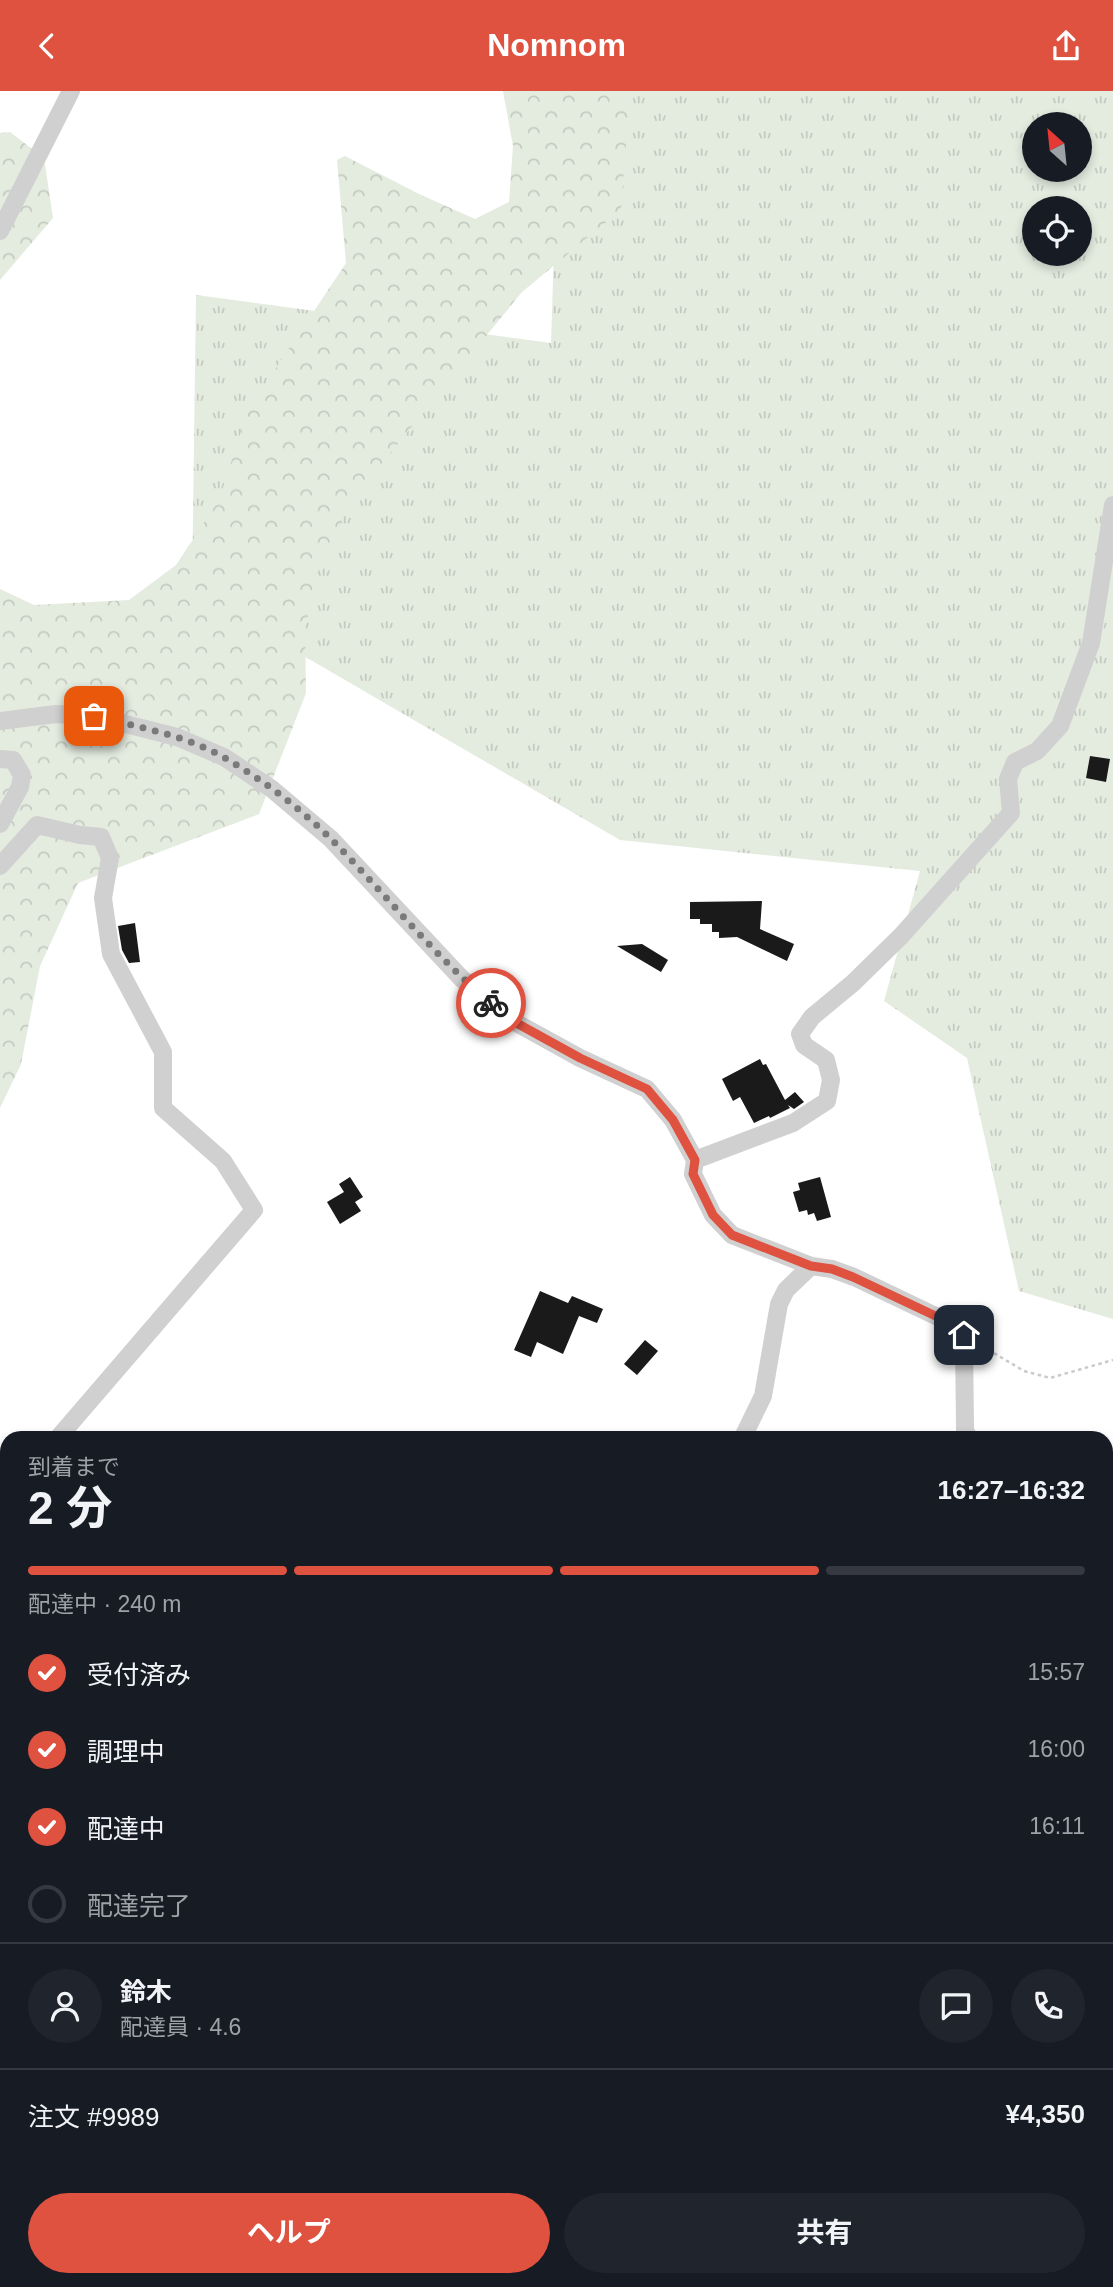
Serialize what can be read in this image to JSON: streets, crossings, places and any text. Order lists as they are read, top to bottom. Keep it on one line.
{"north":"top left","page":{"header":"Nomnom","heading":["2 分","到着まで","16:27–16:32"],"panel":["鈴木","配達員 · 4.6","注文 #9989","¥4,350"],"bar":"配達中 · 240 m","list":[["受付済み","15:57"],["調理中","16:00"],["配達中","16:11"],"配達完了"],"buttons":["ヘルプ","共有"]}}
